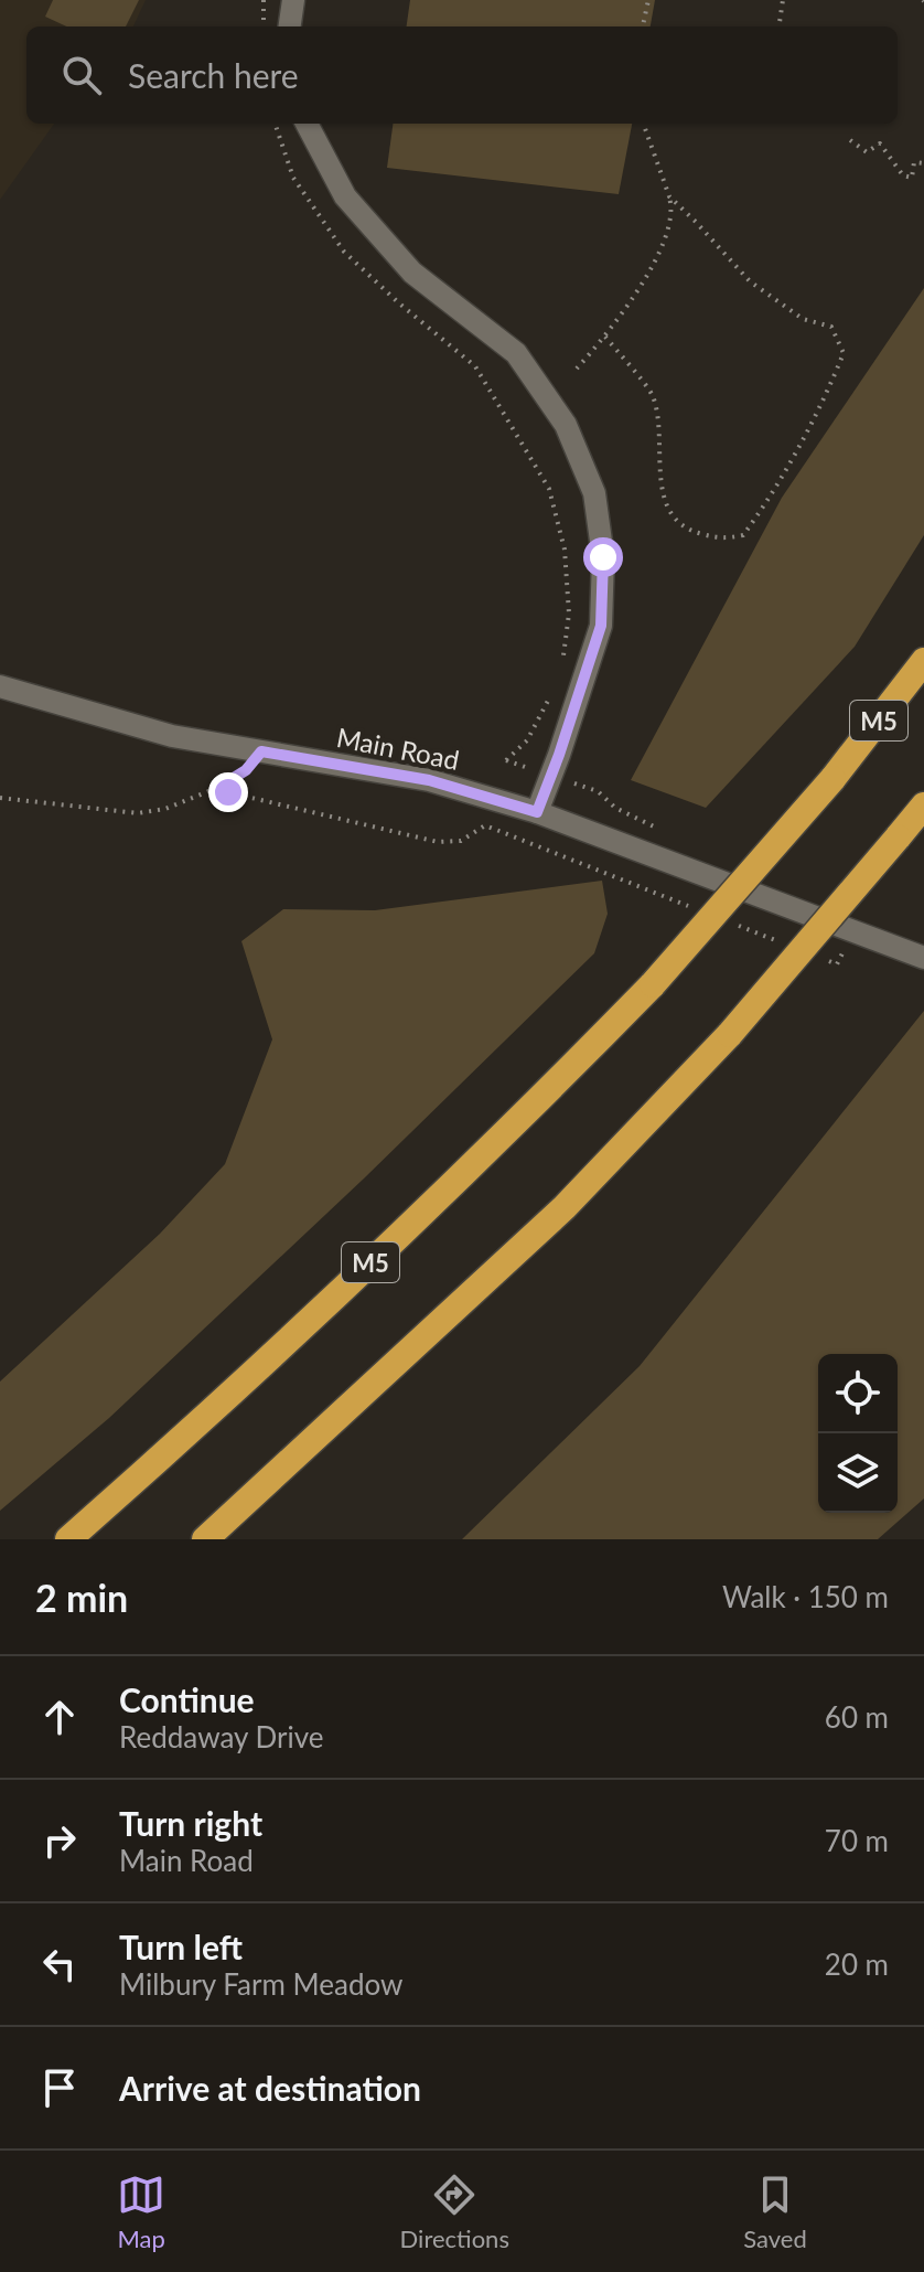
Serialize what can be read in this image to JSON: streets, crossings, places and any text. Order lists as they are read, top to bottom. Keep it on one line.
{"streets":{"highway":["M5"],"street":["Main Road"]},"page":{"search":"Search here","heading":["2 min","Walk · 150 m"],"list":[["Continue","Reddaway Drive","60 m"],["Turn right","Main Road","70 m"],["Turn left","Milbury Farm Meadow","20 m"],"Arrive at destination"],"nav":["Map","Directions","Saved"]}}
